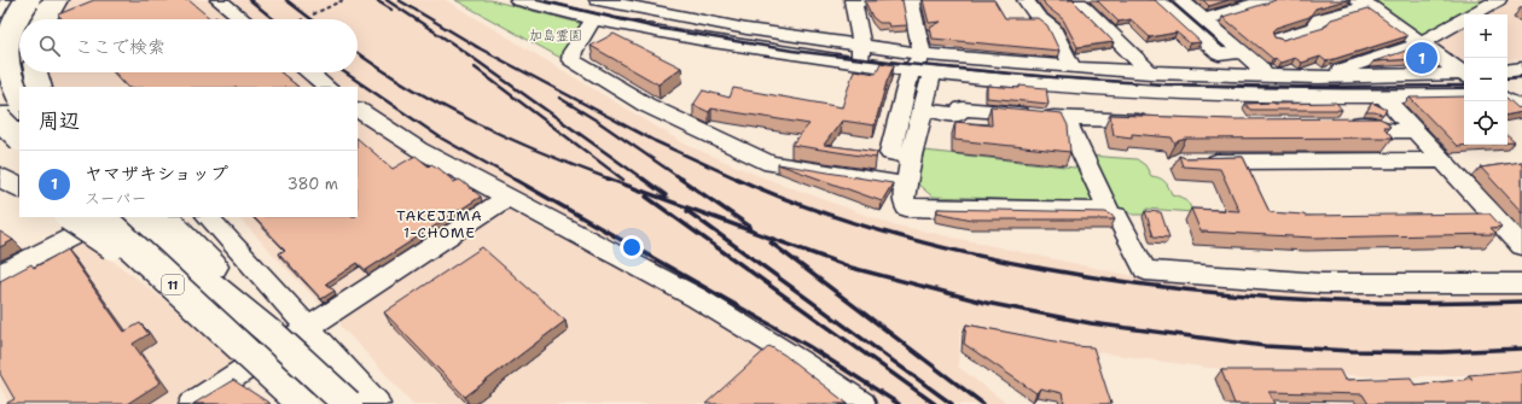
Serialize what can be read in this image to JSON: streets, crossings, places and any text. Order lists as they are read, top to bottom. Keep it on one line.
{"streets":{"highway":["11"]},"districts":["TAKEJIMA 1-CHOME"],"parks":["加島霊園"],"page":{"map_buttons":["+","−"],"search":"ここで検索","pins":"1","heading":"周辺","list":[{"mark":"1","name":"ヤマザキショップ","note":"スーパー","value":"380 m"}]}}
